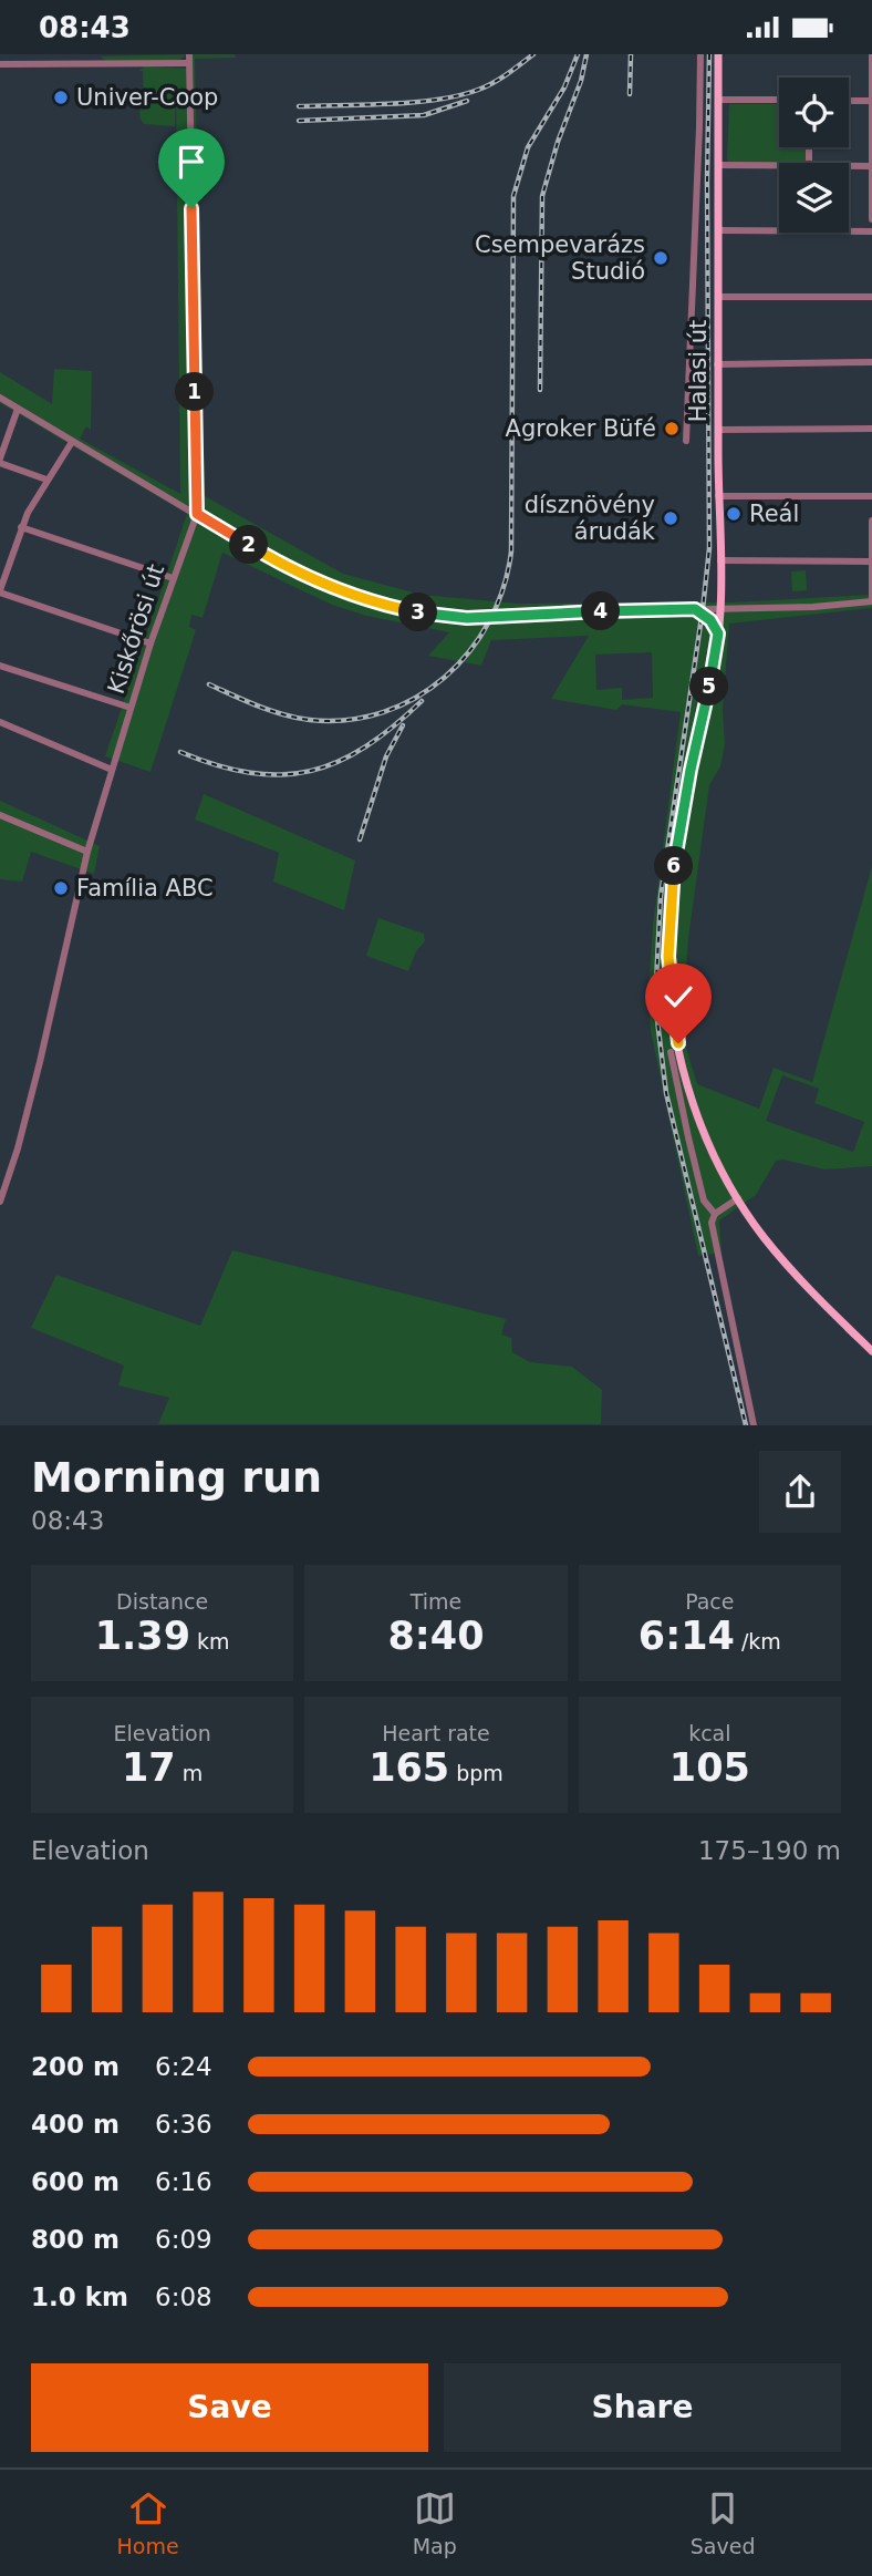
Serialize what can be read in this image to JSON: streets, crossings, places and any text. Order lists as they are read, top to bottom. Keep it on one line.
{"streets":{"main road":["Halasi út"],"street":["Kiskőrösi út"]},"places":["Univer-Coop","Csempevarázs Studió","Agroker Büfé","Reál","dísznövény árudák","Família ABC"],"page":{"status":"08:43","pins":["1","2","4","3","5","6"],"heading":["Morning run","08:43"],"stats":[["Distance","1.39 km"],["Time","8:40"],["Pace","6:14 /km"],["Elevation","17 m"],["Heart rate","165 bpm"],["kcal","105"]],"chart":["Elevation","175–190 m"],"list":[{"name":"200 m","note":"6:24"},{"name":"400 m","note":"6:36"},{"name":"600 m","note":"6:16"},{"name":"800 m","note":"6:09"},{"name":"1.0 km","note":"6:08"}],"buttons":["Save","Share"],"tabs":["Home","Map","Saved"]}}
